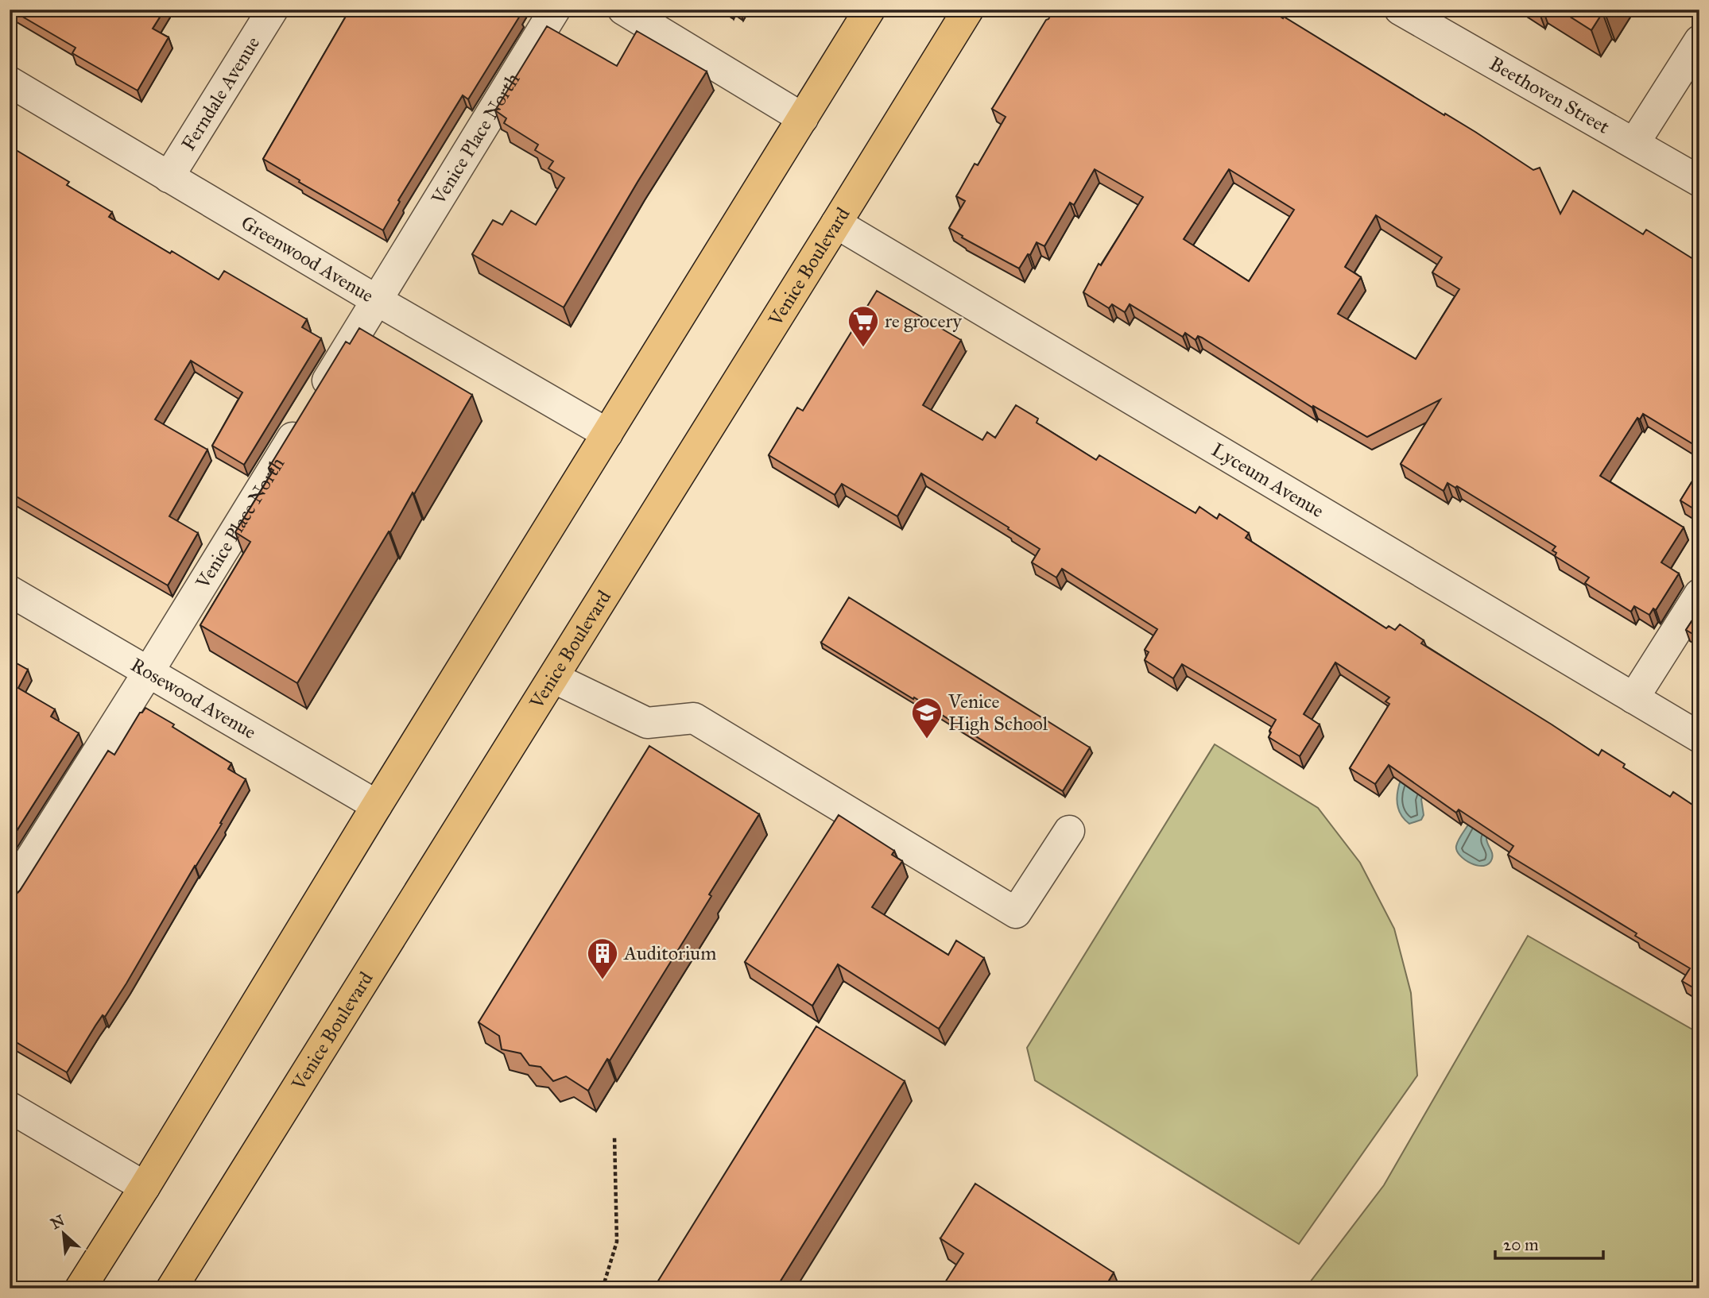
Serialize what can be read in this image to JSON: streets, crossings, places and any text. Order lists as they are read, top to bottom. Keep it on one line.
{"streets":{"main road":["Venice Boulevard"],"street":["Ferndale Avenue","Beethoven Street","Venice Place North","Greenwood Avenue","Lyceum Avenue","Rosewood Avenue"]},"crossings":[["Ferndale Avenue","Greenwood Avenue"],["Venice Place North","Greenwood Avenue"],["Venice Place North","Rosewood Avenue"],["Venice Boulevard","Lyceum Avenue"]],"places":{"supermarket":["re grocery"],"school or university":["Venice High School"],"building":["Auditorium"]},"scale_bar":"20 m","north":"top left"}
